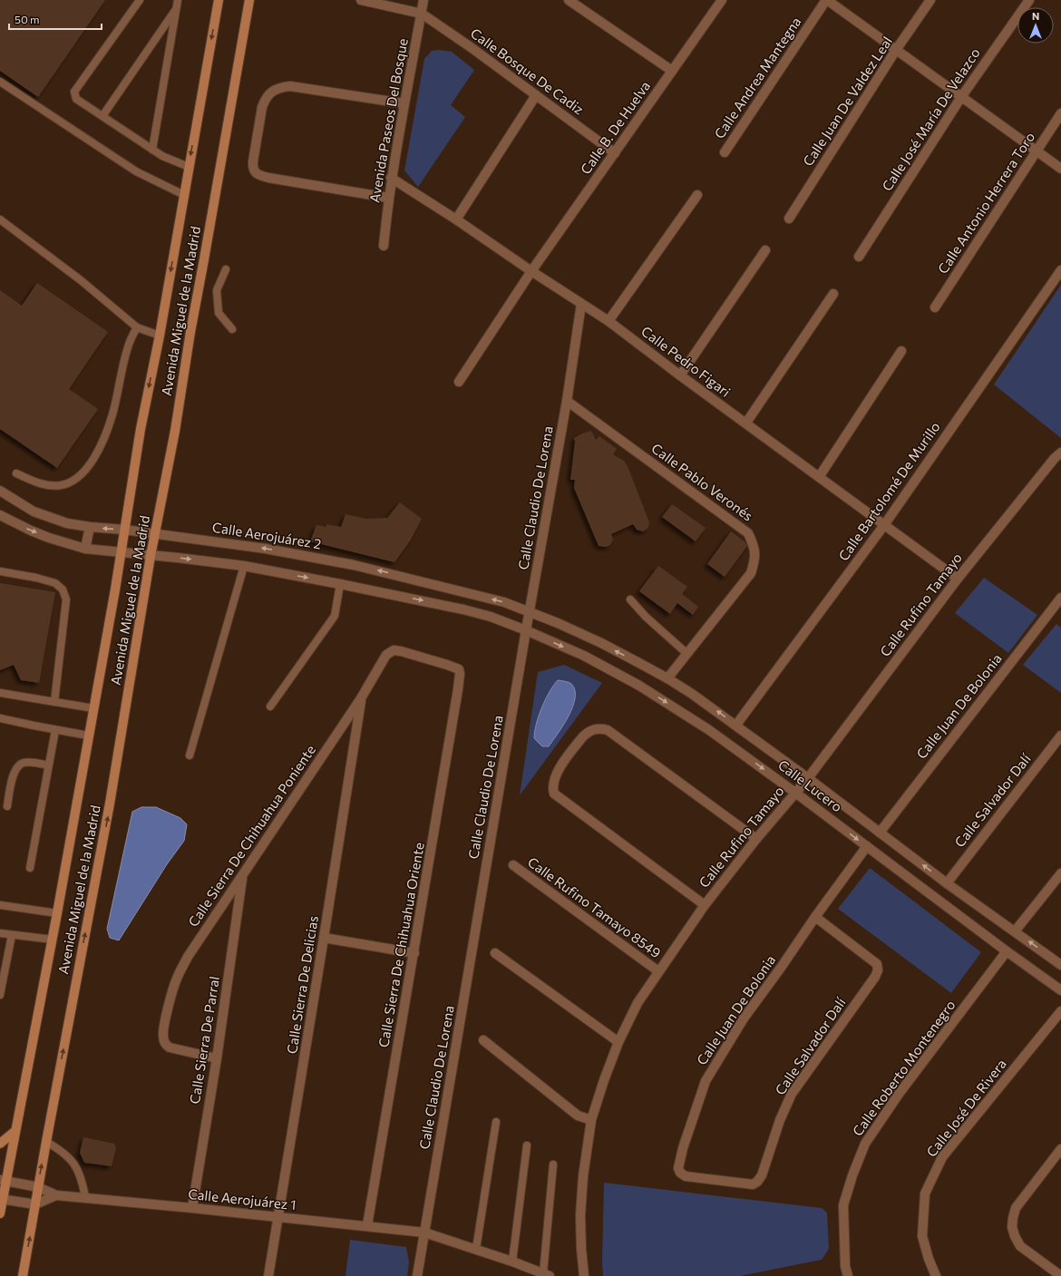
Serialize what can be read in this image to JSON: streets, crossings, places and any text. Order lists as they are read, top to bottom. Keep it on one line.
{"streets":{"main road":["Avenida Miguel de la Madrid"],"street":["Calle Bosque De Cadiz","Calle Andrea Mantegna","Calle Juan De Valdez Leal","Calle José María De Velazco","Avenida Paseos Del Bosque","Calle B. De Huelva","Calle Antonio Herrera Toro","Calle Pedro Figari","Calle Pablo Veronés","Calle Bartolomé De Murillo","Calle Claudio De Lorena","Calle Aerojuárez 2","Calle Rufino Tamayo","Calle Juan De Bolonia","Calle Lucero","Calle Salvador Dalí","Calle Sierra De Chihuahua Poniente","Calle Rufino Tamayo 8549","Calle Sierra De Chihuahua Oriente","Calle Sierra De Delicias","Calle Sierra De Parral","Calle Roberto Montenegro","Calle José De Rivera","Calle Aerojuárez 1"]},"crossings":[["Calle Bosque De Cadiz","Avenida Paseos Del Bosque"],["Calle Bosque De Cadiz","Calle B. De Huelva"],["Avenida Paseos Del Bosque","Calle Pedro Figari"],["Calle B. De Huelva","Calle Pedro Figari"],["Avenida Miguel de la Madrid","Calle Aerojuárez 2"],["Avenida Miguel de la Madrid","Calle Aerojuárez 1"],["Calle Pedro Figari","Calle Bartolomé De Murillo"],["Calle Pedro Figari","Calle Claudio De Lorena"],["Calle Pedro Figari","Calle Rufino Tamayo"],["Calle Pablo Veronés","Calle Claudio De Lorena"],["Calle Pablo Veronés","Calle Lucero"],["Calle Bartolomé De Murillo","Calle Lucero"],["Calle Claudio De Lorena","Calle Aerojuárez 2"],["Calle Claudio De Lorena","Calle Lucero"],["Calle Claudio De Lorena","Calle Aerojuárez 1"],["Calle Aerojuárez 2","Calle Lucero"],["Calle Rufino Tamayo","Calle Lucero"],["Calle Rufino Tamayo","Calle Rufino Tamayo 8549"],["Calle Juan De Bolonia","Calle Lucero"],["Calle Juan De Bolonia","Calle Salvador Dalí"],["Calle Lucero","Calle Salvador Dalí"],["Calle Lucero","Calle Roberto Montenegro"],["Calle Sierra De Chihuahua Poniente","Calle Sierra De Chihuahua Oriente"],["Calle Sierra De Chihuahua Poniente","Calle Sierra De Delicias"],["Calle Sierra De Chihuahua Poniente","Calle Sierra De Parral"],["Calle Sierra De Chihuahua Oriente","Calle Aerojuárez 1"],["Calle Sierra De Delicias","Calle Aerojuárez 1"],["Calle Sierra De Parral","Calle Aerojuárez 1"]],"scale_bar":"50 m","north":"top"}
